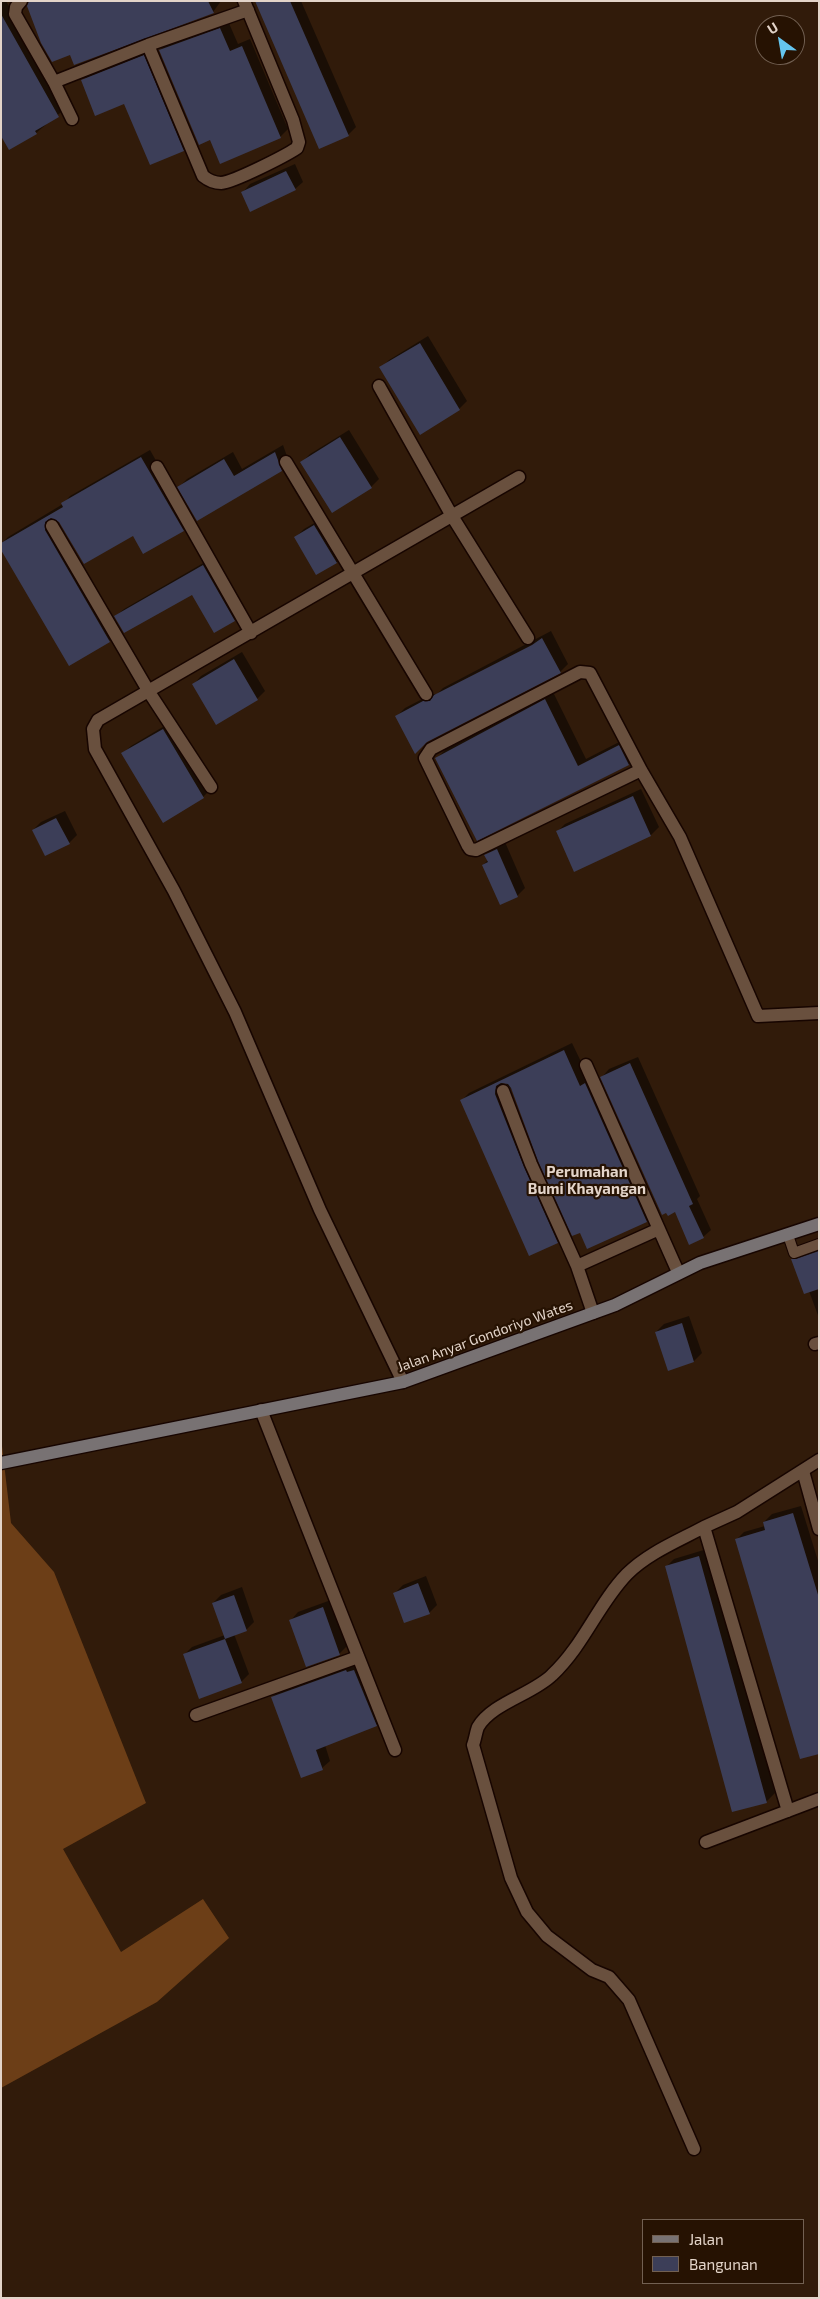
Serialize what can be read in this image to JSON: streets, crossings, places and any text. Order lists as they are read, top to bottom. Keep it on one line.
{"streets":{"street":["Jalan Anyar Gondoriyo Wates"]},"districts":["Perumahan Bumi Khayangan"],"legend":["Jalan","Bangunan"],"north":"top left"}
